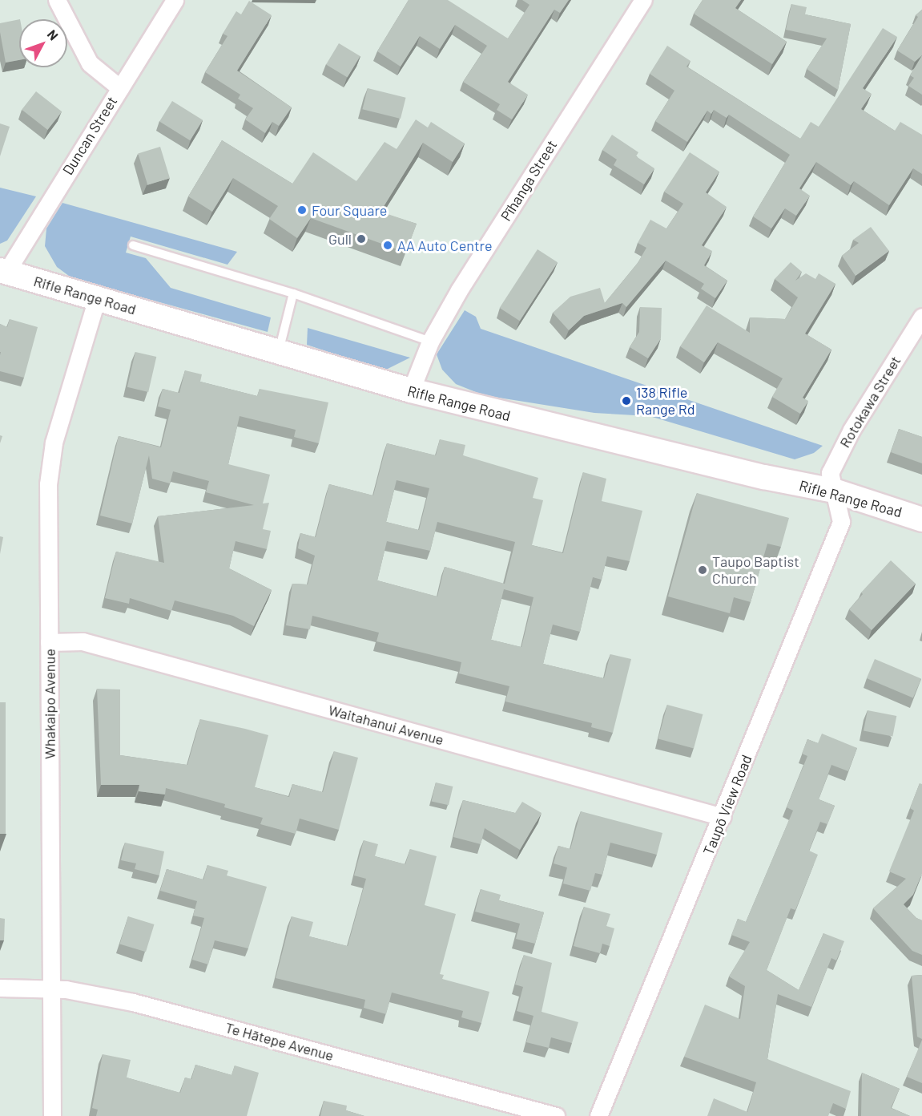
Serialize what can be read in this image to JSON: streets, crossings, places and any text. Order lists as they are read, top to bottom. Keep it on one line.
{"streets":{"street":["Duncan Street","Pīhanga Street","Rifle Range Road","Rotokawa Street","Whakaipo Avenue","Waitahanui Avenue","Taupō View Road","Te Hātepe Avenue"]},"crossings":[["Duncan Street","Rifle Range Road"],["Pīhanga Street","Rifle Range Road"],["Rifle Range Road","Rotokawa Street"],["Rifle Range Road","Whakaipo Avenue"],["Rifle Range Road","Taupō View Road"],["Rotokawa Street","Taupō View Road"],["Whakaipo Avenue","Waitahanui Avenue"],["Whakaipo Avenue","Te Hātepe Avenue"],["Waitahanui Avenue","Taupō View Road"]],"places":["Four Square","Gull","AA Auto Centre","138 Rifle Range Rd","Taupo Baptist Church"],"north":"top right"}
